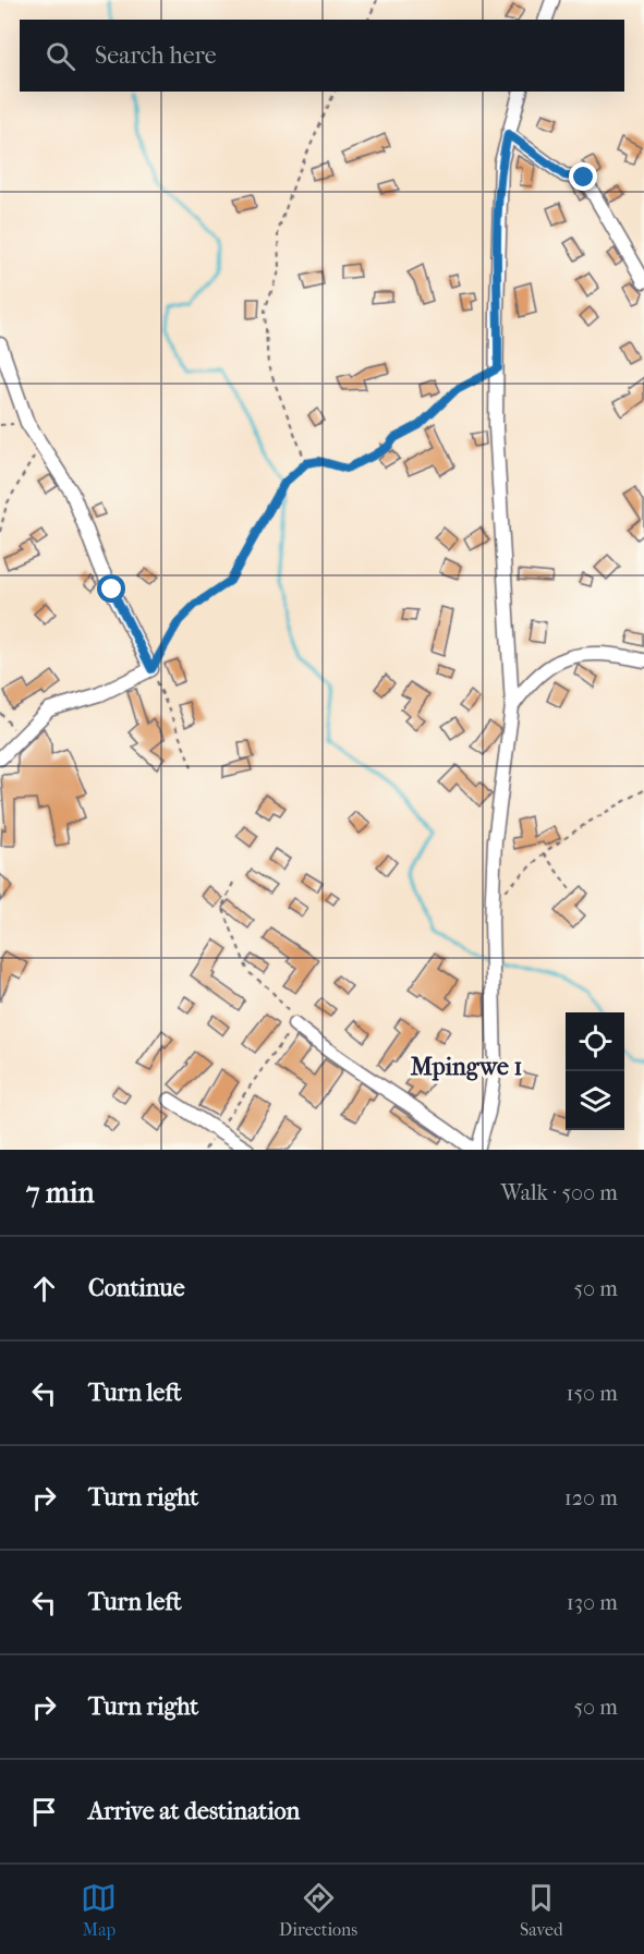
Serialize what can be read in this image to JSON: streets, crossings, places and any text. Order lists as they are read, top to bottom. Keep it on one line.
{"districts":["Mpingwe 1"],"page":{"search":"Search here","heading":["7 min","Walk · 500 m"],"list":[["Continue","50 m"],["Turn left","150 m"],["Turn right","120 m"],["Turn left","130 m"],["Turn right","50 m"],"Arrive at destination"],"nav":["Map","Directions","Saved"]}}
